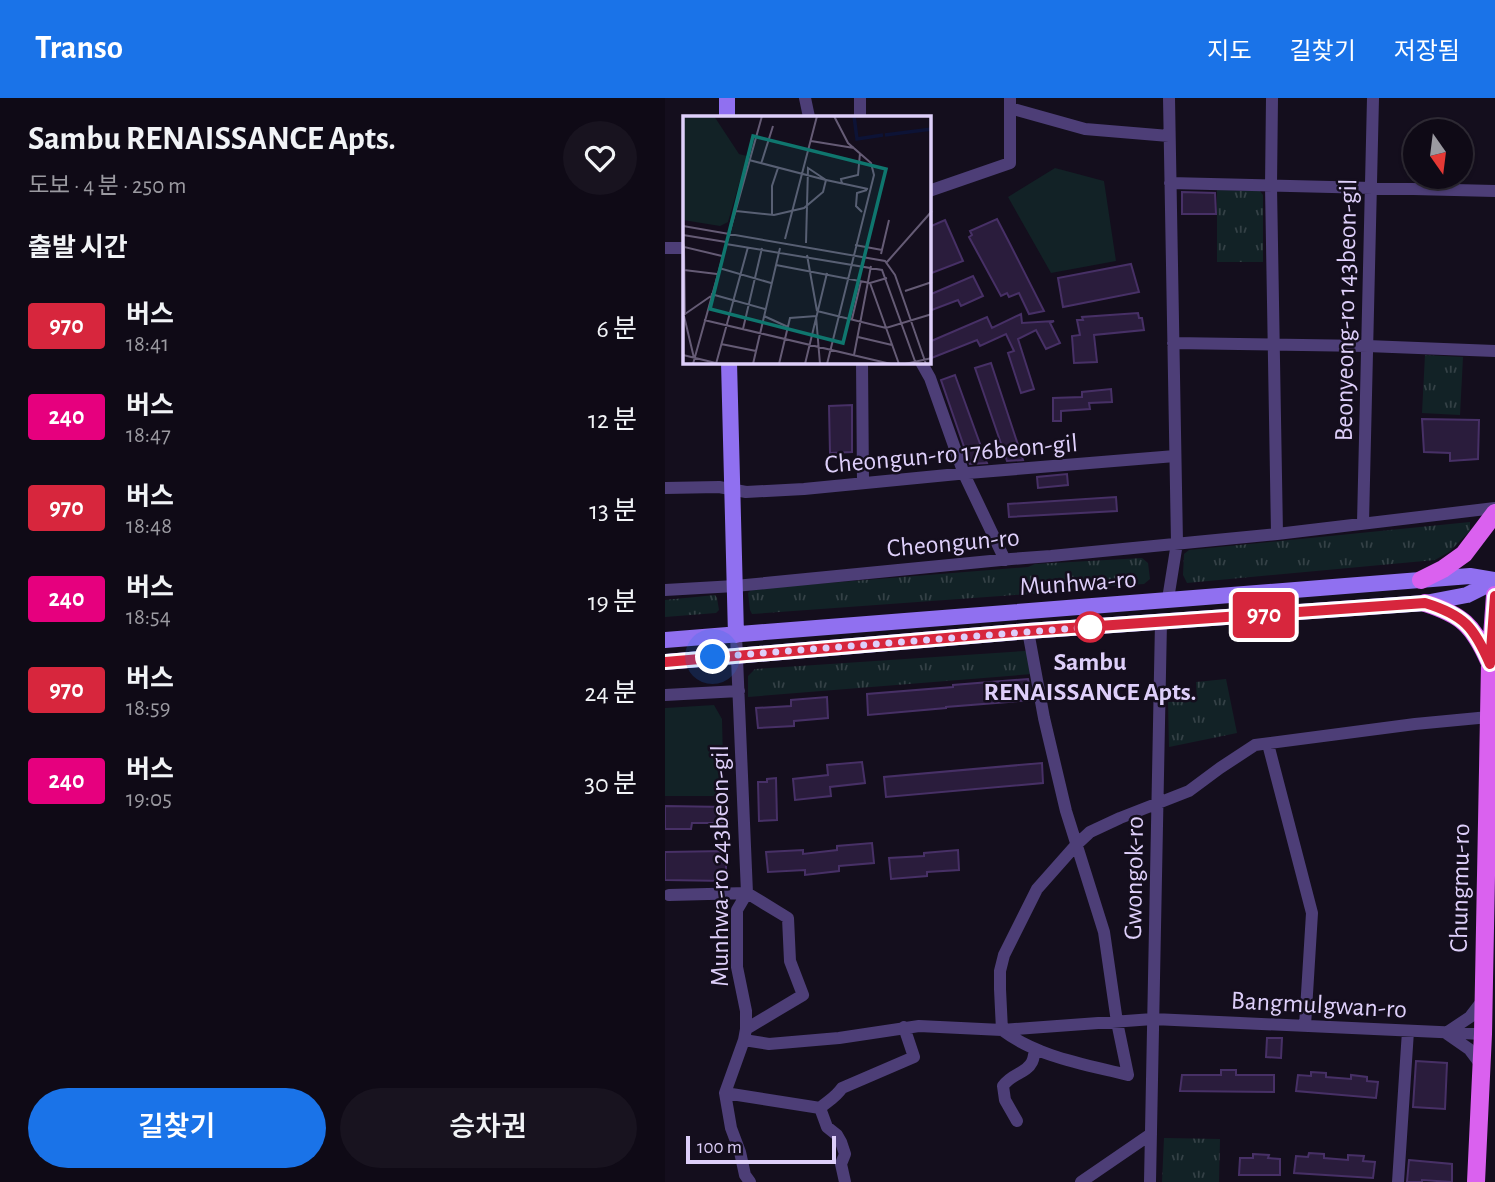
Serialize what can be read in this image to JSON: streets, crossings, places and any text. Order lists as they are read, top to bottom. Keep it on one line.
{"streets":{"main road":["Munhwa-ro","Chungmu-ro"],"street":["Beonyeong-ro 143beon-gil","Cheongun-ro 176beon-gil","Cheongun-ro","Munhwa-ro 243beon-gil","Gwongok-ro","Bangmulgwan-ro"]},"crossings":[["Munhwa-ro","Munhwa-ro 243beon-gil"],["Munhwa-ro","Gwongok-ro"],["Munhwa-ro","Bangmulgwan-ro"],["Munhwa-ro 243beon-gil","Bangmulgwan-ro"],["Gwongok-ro","Bangmulgwan-ro"],["Chungmu-ro","Bangmulgwan-ro"]],"places":["Sambu RENAISSANCE Apts."],"lines":["bus line 970"],"scale_bar":"100 m","north":"bottom","page":{"header":"Transo","nav":["지도","길찾기","저장됨"],"heading":[["Sambu RENAISSANCE Apts.","도보 · 4 분 · 250 m"],"출발 시간"],"on_map":"970","list":[{"mark":"970","name":"버스","note":"18:41","value":"6 분"},{"mark":"240","name":"버스","note":"18:47","value":"12 분"},{"mark":"970","name":"버스","note":"18:48","value":"13 분"},{"mark":"240","name":"버스","note":"18:54","value":"19 분"},{"mark":"970","name":"버스","note":"18:59","value":"24 분"},{"mark":"240","name":"버스","note":"19:05","value":"30 분"}],"buttons":["길찾기","승차권"],"scale":"100 m"}}
